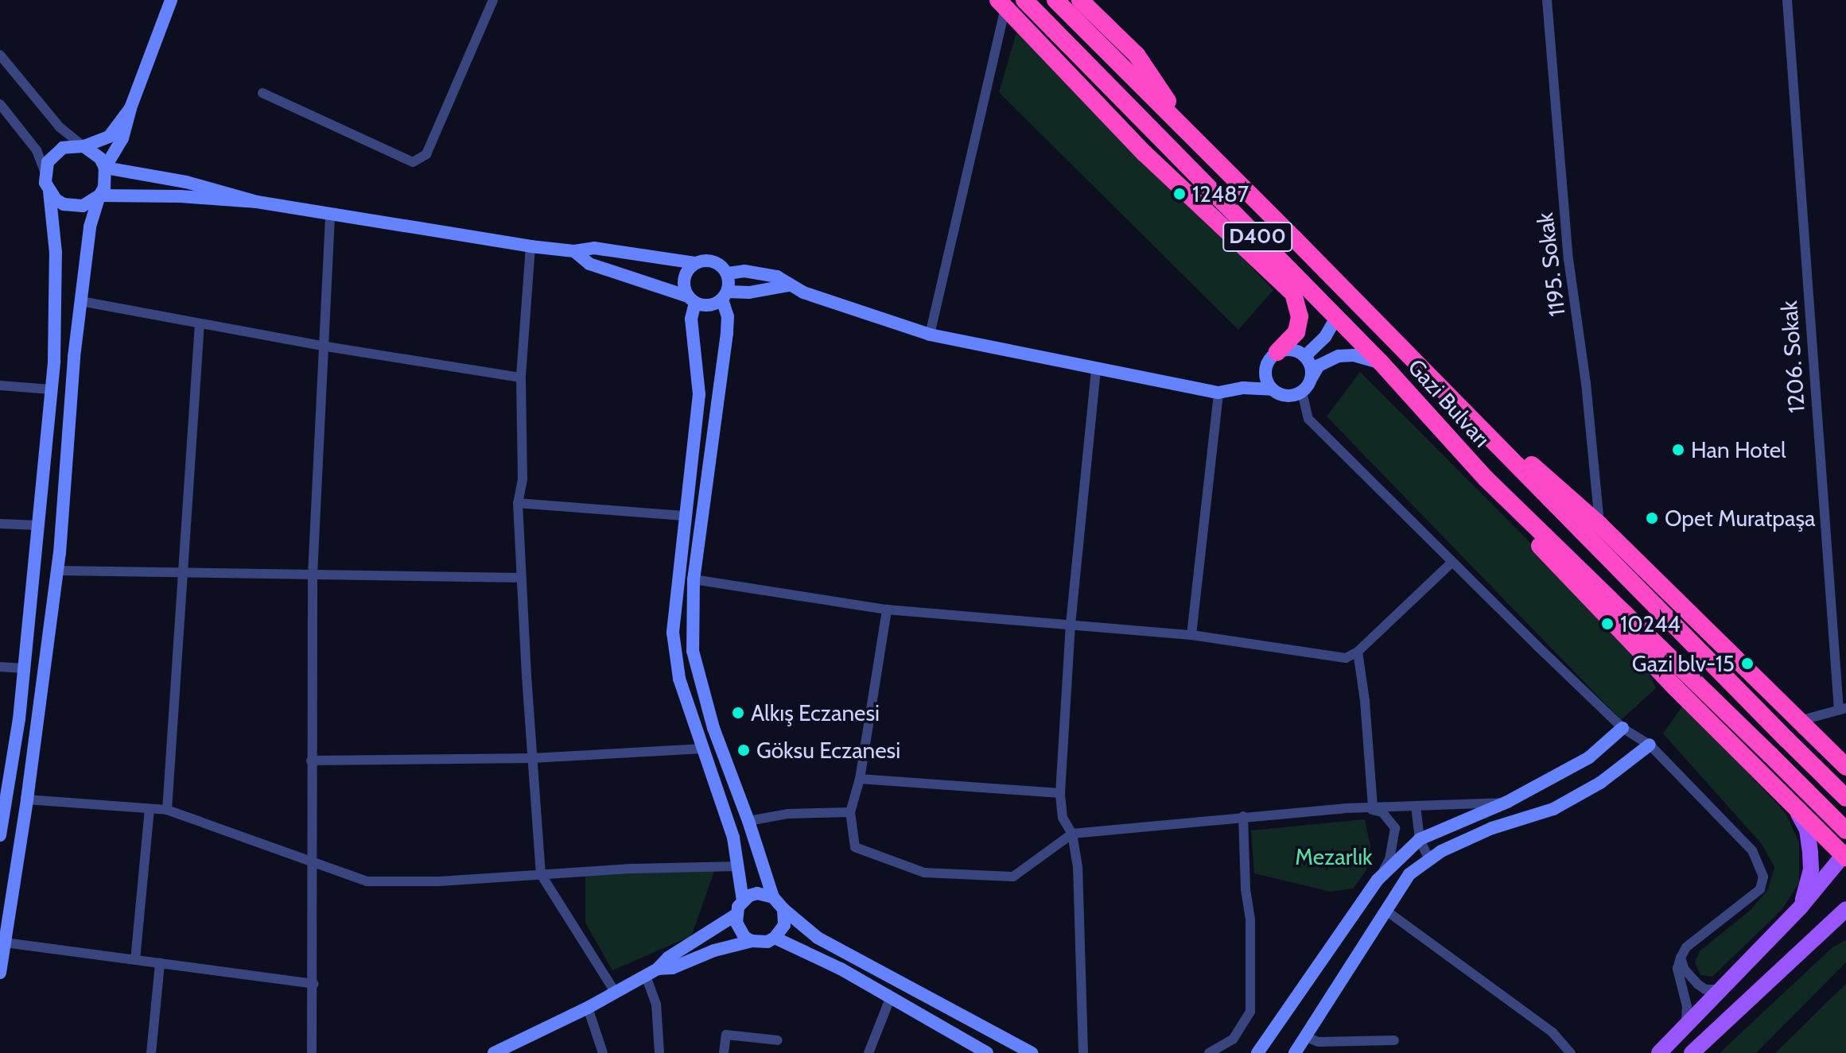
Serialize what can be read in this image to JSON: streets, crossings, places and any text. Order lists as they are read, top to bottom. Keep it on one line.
{"streets":{"highway":["D400","Gazi Bulvarı"],"street":["1195. Sokak","1206. Sokak"]},"parks":["Mezarlık"],"places":["12487","Han Hotel","Opet Muratpaşa","10244","Gazi blv-15","Alkış Eczanesi","Göksu Eczanesi"]}
